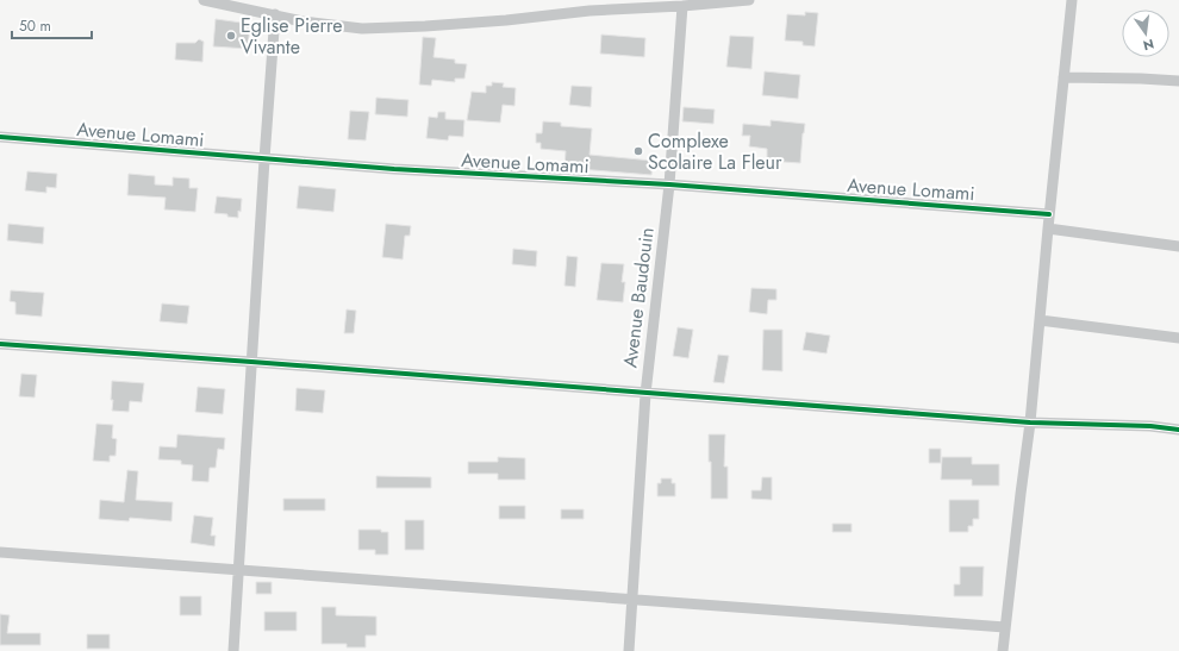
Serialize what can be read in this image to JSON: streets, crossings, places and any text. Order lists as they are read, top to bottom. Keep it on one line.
{"streets":{"street":["Avenue Lomami","Avenue Baudouin"]},"crossings":[["Avenue Lomami","Avenue Baudouin"]],"places":["Eglise Pierre Vivante","Complexe Scolaire La Fleur"],"scale_bar":"50 m","north":"bottom"}
